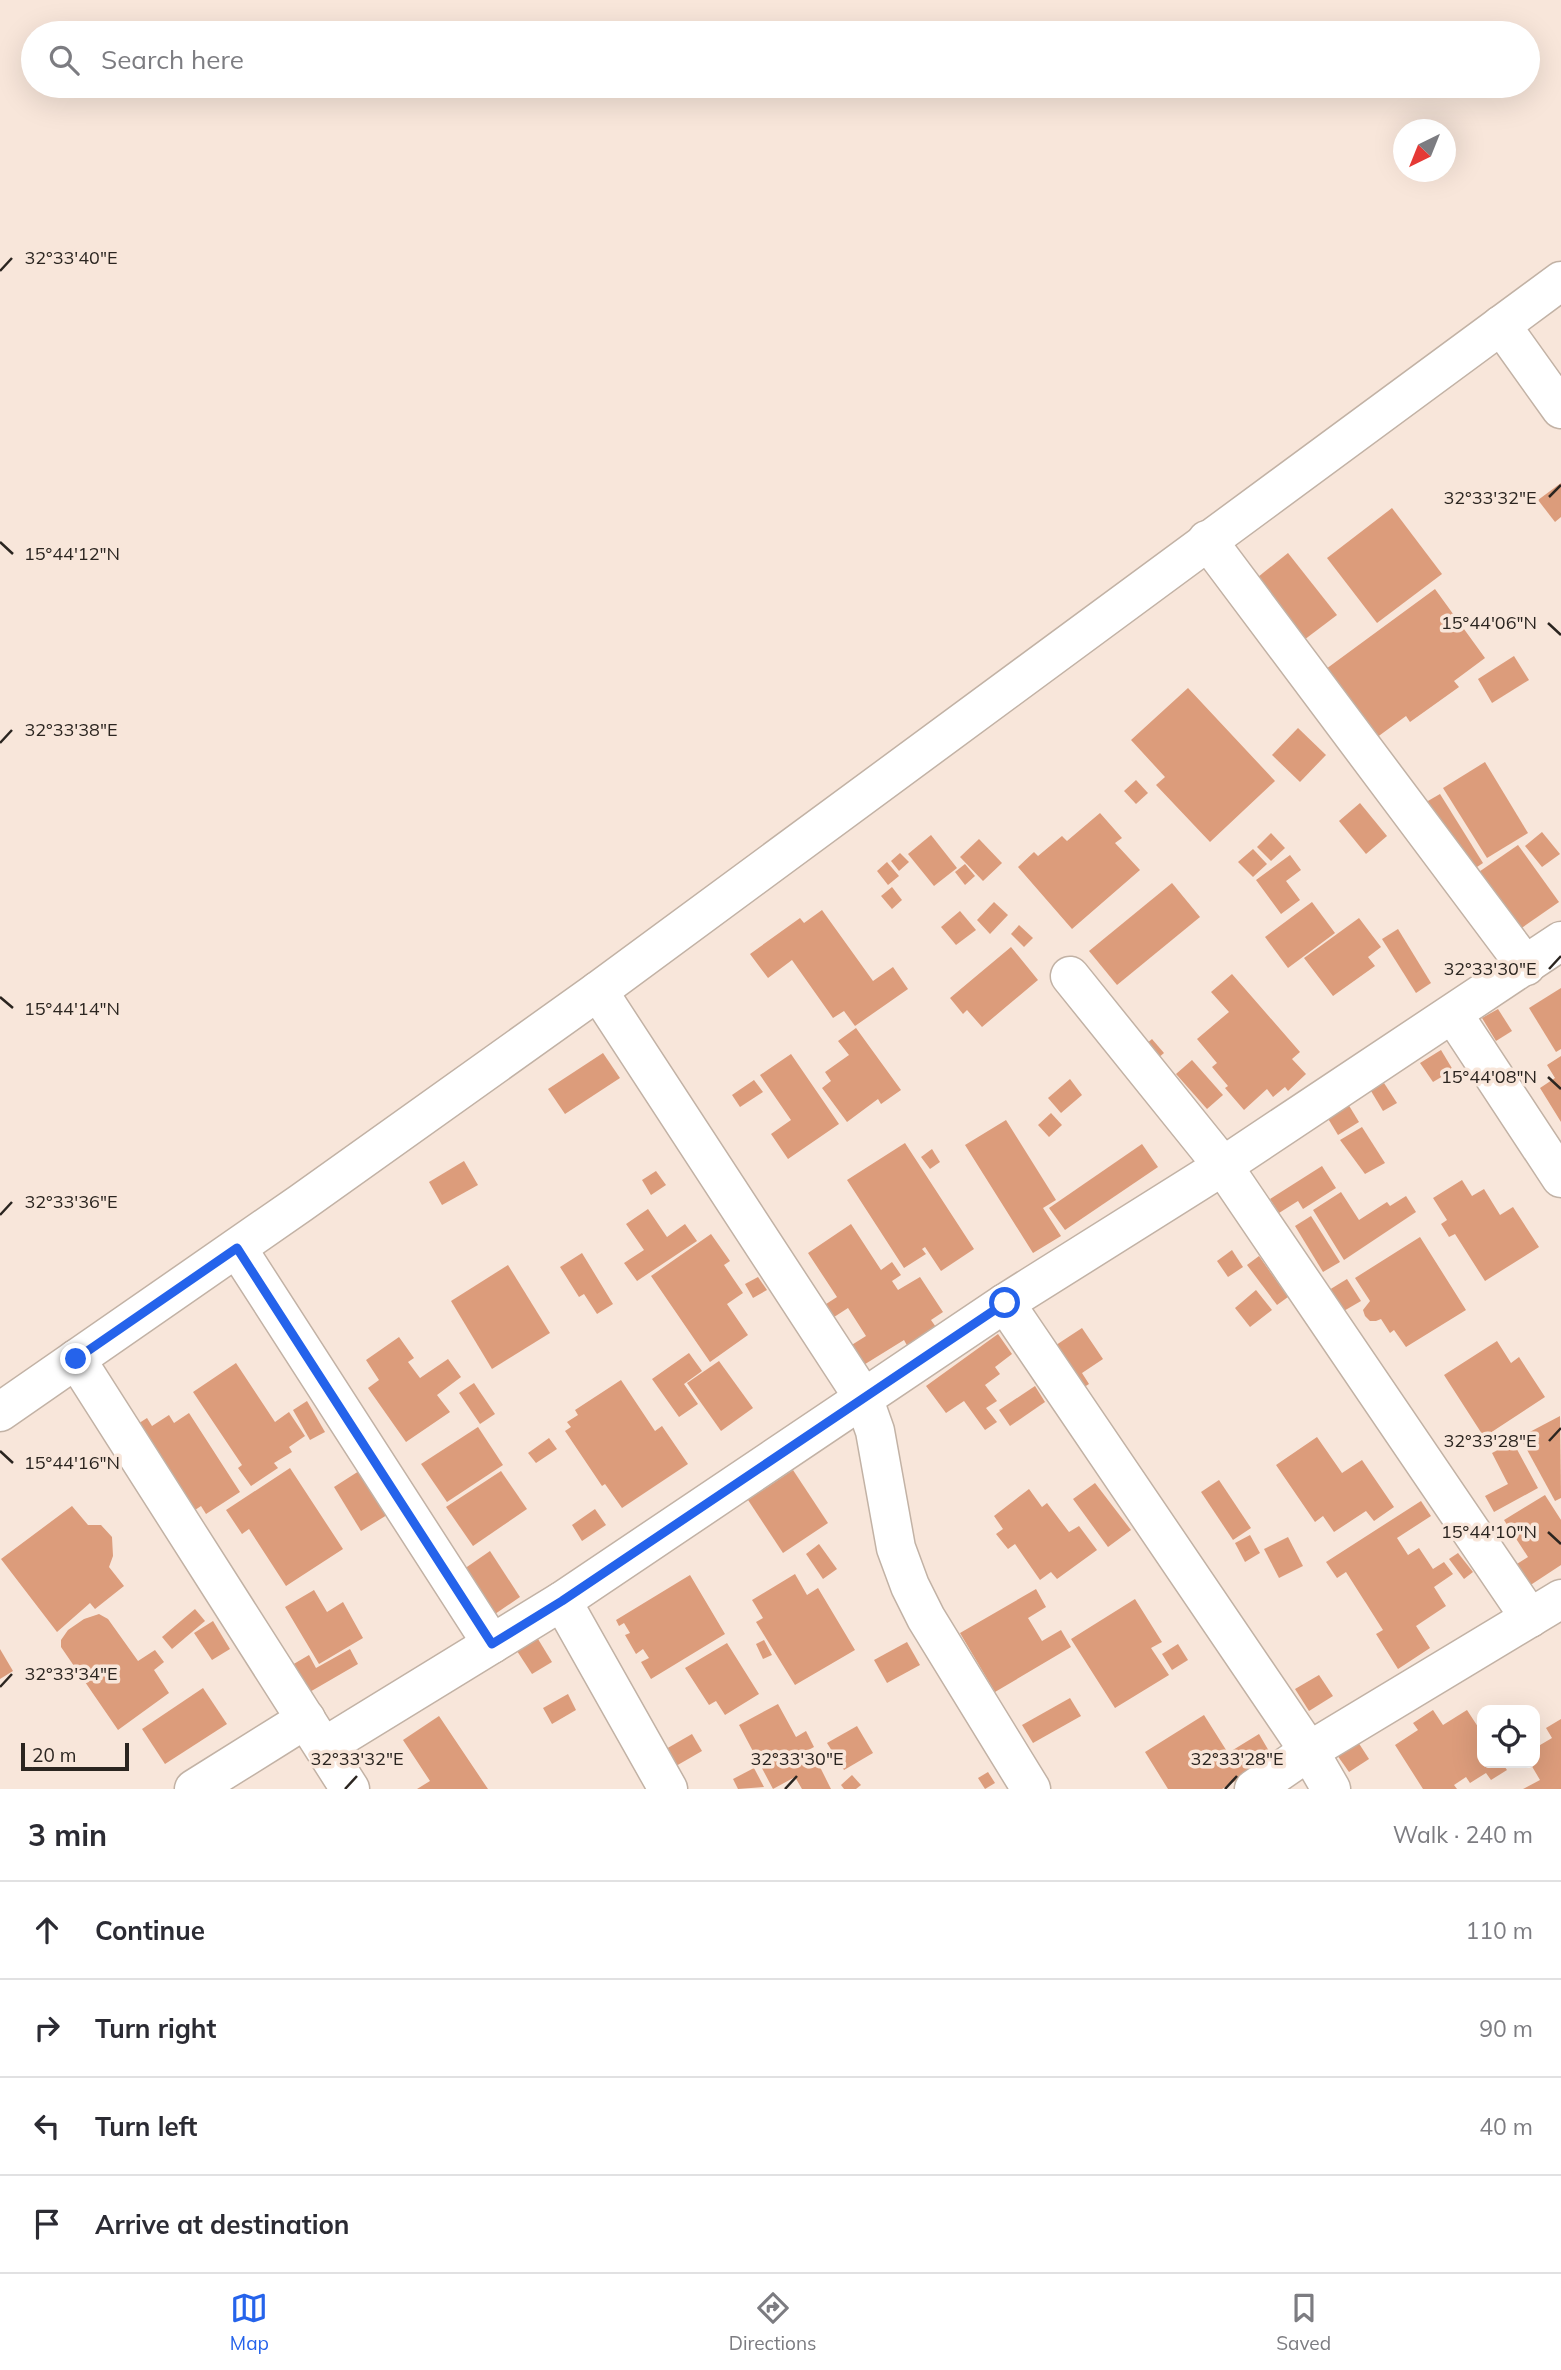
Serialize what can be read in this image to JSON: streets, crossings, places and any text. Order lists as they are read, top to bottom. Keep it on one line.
{"scale_bar":"20 m","north":"bottom left","page":{"search":"Search here","scale":"20 m","heading":["3 min","Walk · 240 m"],"list":[["Continue","110 m"],["Turn right","90 m"],["Turn left","40 m"],"Arrive at destination"],"nav":["Map","Directions","Saved"]},"coordinates":["32°33'40\"E","32°33'32\"E","15°44'12\"N","15°44'06\"N","32°33'38\"E","32°33'30\"E","15°44'14\"N","15°44'08\"N","32°33'36\"E","32°33'28\"E","15°44'16\"N","15°44'10\"N","32°33'34\"E"]}
